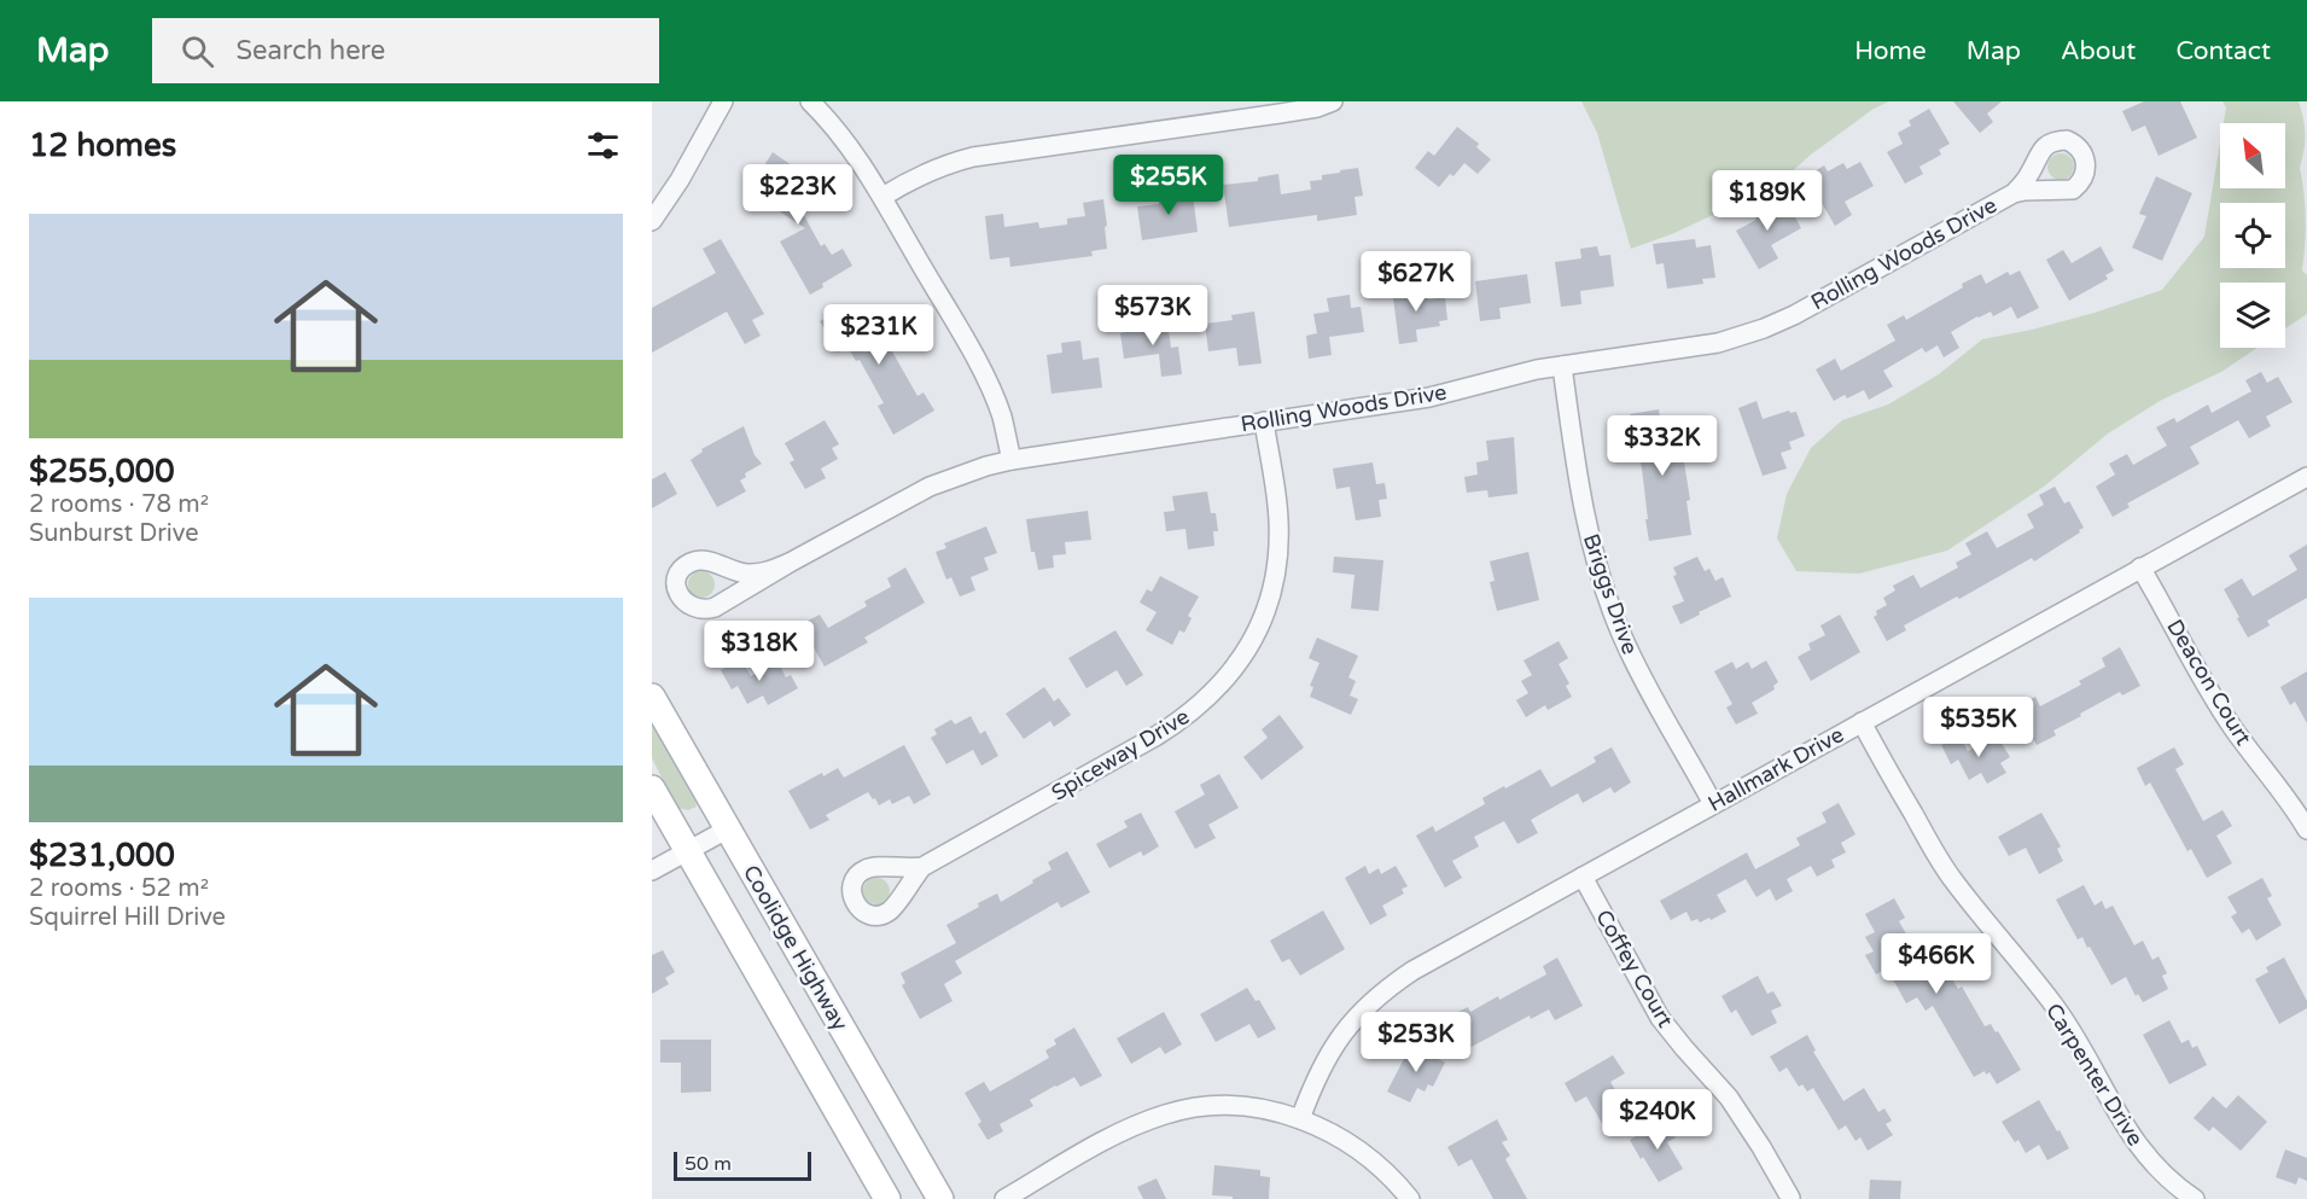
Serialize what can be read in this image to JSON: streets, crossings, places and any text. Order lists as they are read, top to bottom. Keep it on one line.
{"streets":{"main road":["Coolidge Highway"],"street":["Rolling Woods Drive","Briggs Drive","Deacon Court","Spiceway Drive","Hallmark Drive","Coffey Court","Carpenter Drive"]},"crossings":[["Rolling Woods Drive","Briggs Drive"],["Rolling Woods Drive","Spiceway Drive"],["Briggs Drive","Hallmark Drive"],["Deacon Court","Hallmark Drive"],["Hallmark Drive","Coffey Court"],["Hallmark Drive","Carpenter Drive"]],"scale_bar":"50 m","north":"top left","page":{"header":"Map","search":"Search here","nav":["Home","Map","About","Contact"],"heading":"12 homes","price":["$255K","$223K","$189K","$627K","$573K","$231K","$332K","$318K","$535K","$466K","$253K","$240K"],"list":[{"name":"$255,000","note":"2 rooms · 78 m² · Sunburst Drive"},{"name":"$231,000","note":"2 rooms · 52 m² · Squirrel Hill Drive"}],"scale":"50 m"}}
